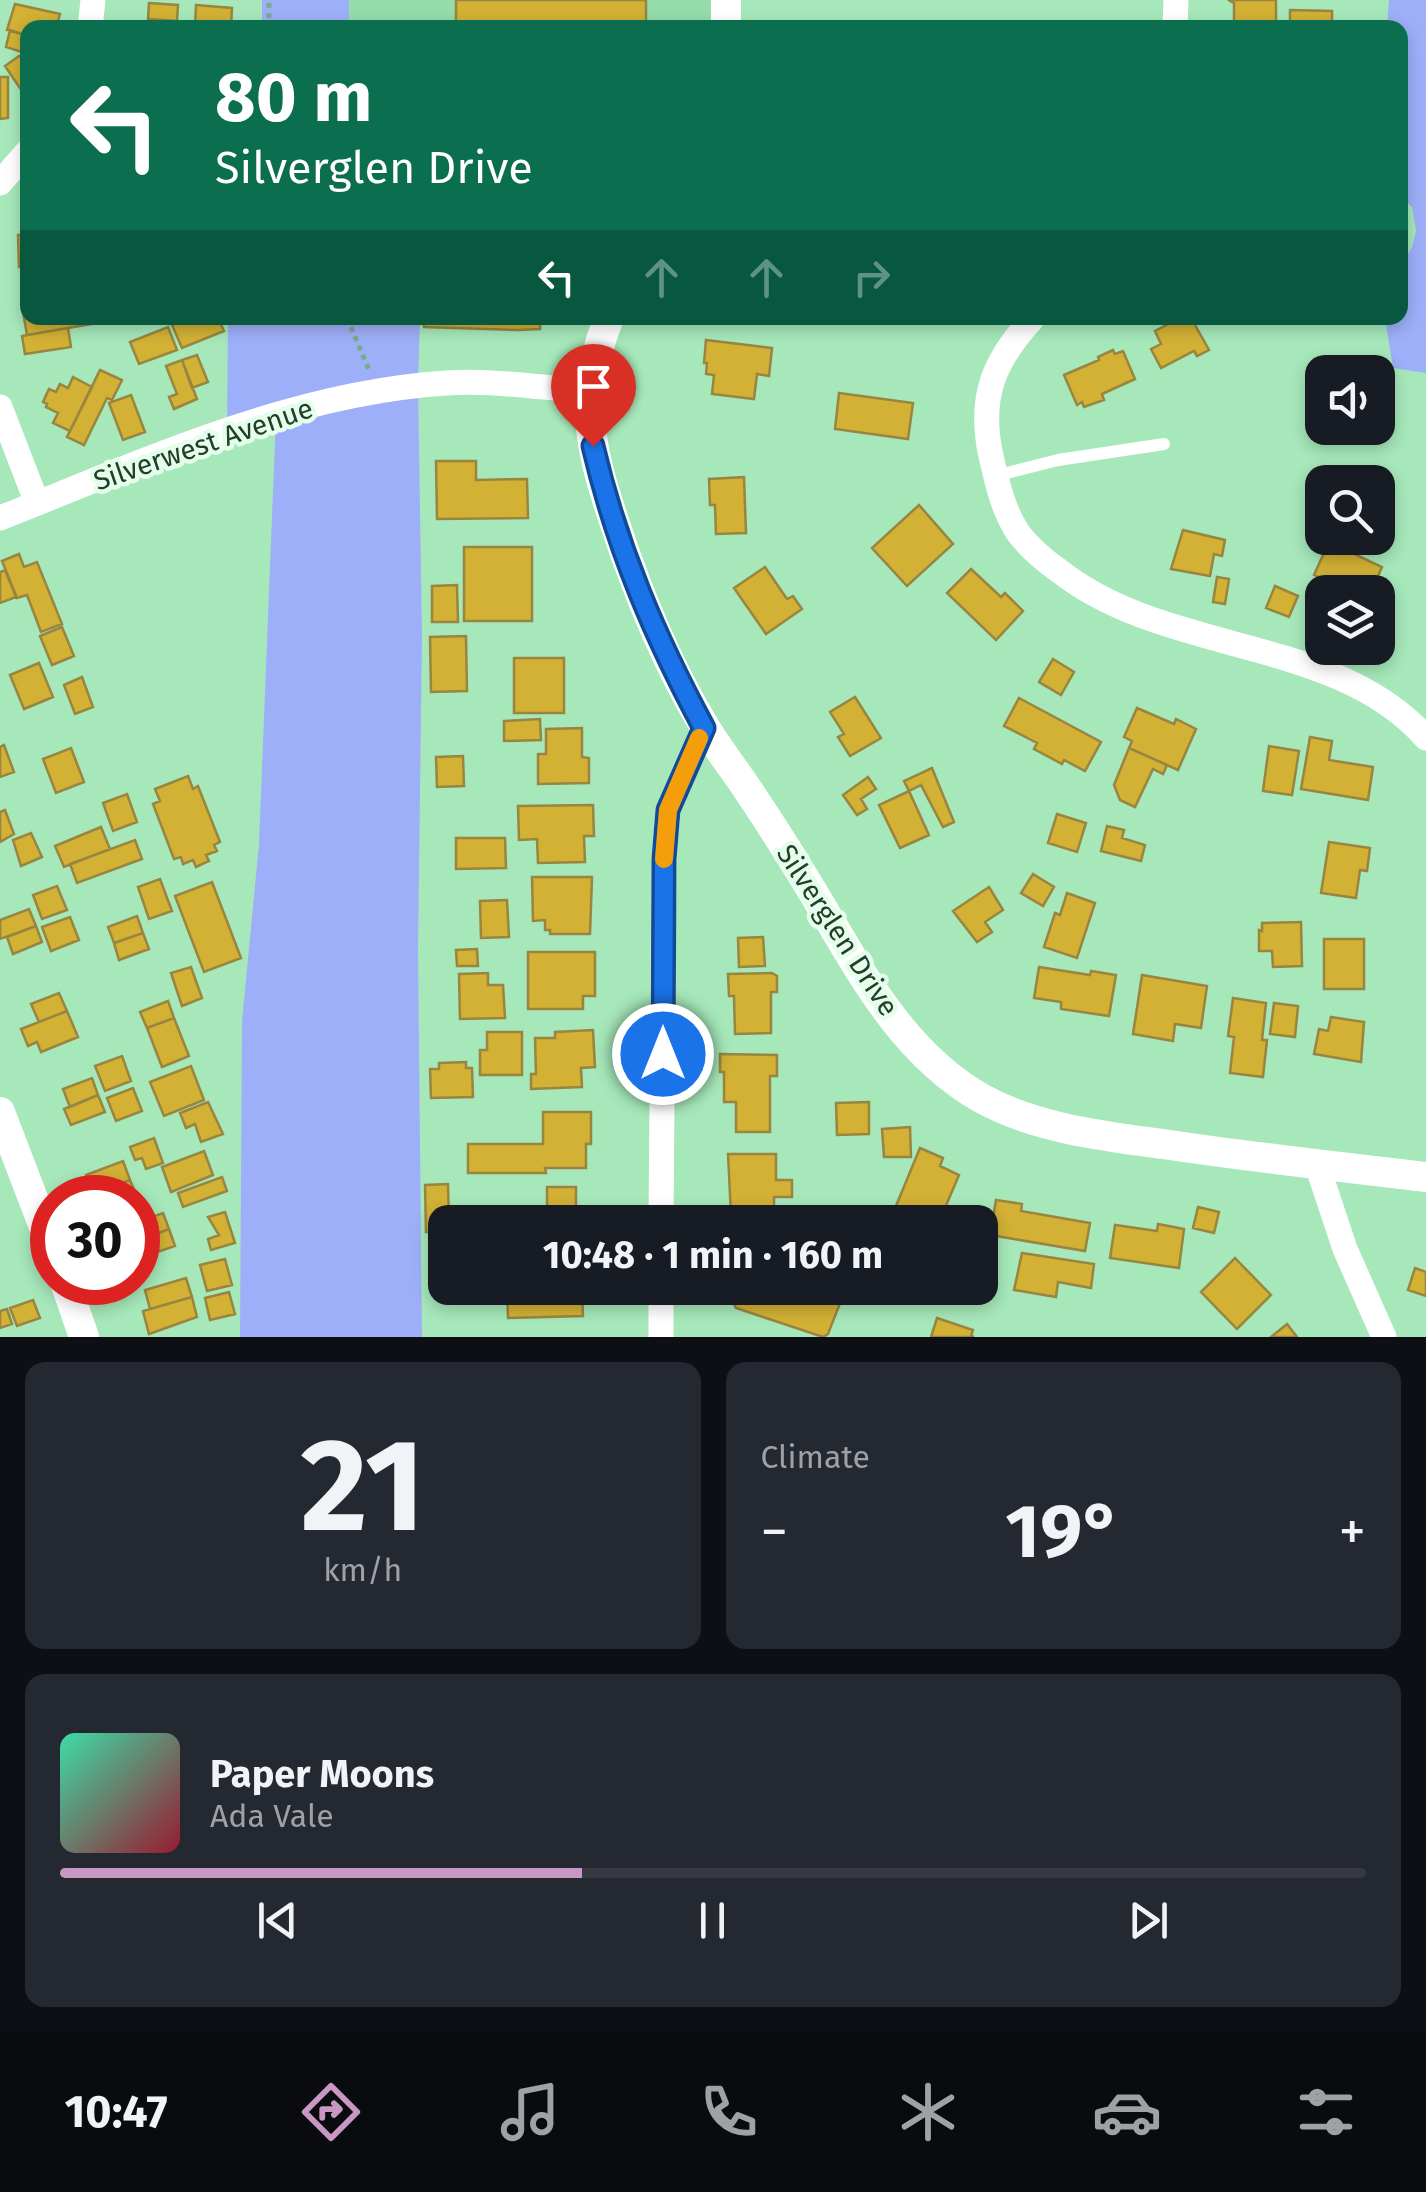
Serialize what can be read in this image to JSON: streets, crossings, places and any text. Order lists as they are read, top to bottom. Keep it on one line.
{"streets":{"street":["Silverwest Avenue","Silverglen Drive"]},"crossings":[["Silverwest Avenue","Silverglen Drive"]],"page":{"turn":["80 m","Silverglen Drive"],"limit":"30","trip":"10:48 · 1 min · 160 m","tile":[["21","km/h"],"Climate"],"heat":["−","19°","+"],"song":["Paper Moons","Ada Vale"],"tabs":"10:47"}}
